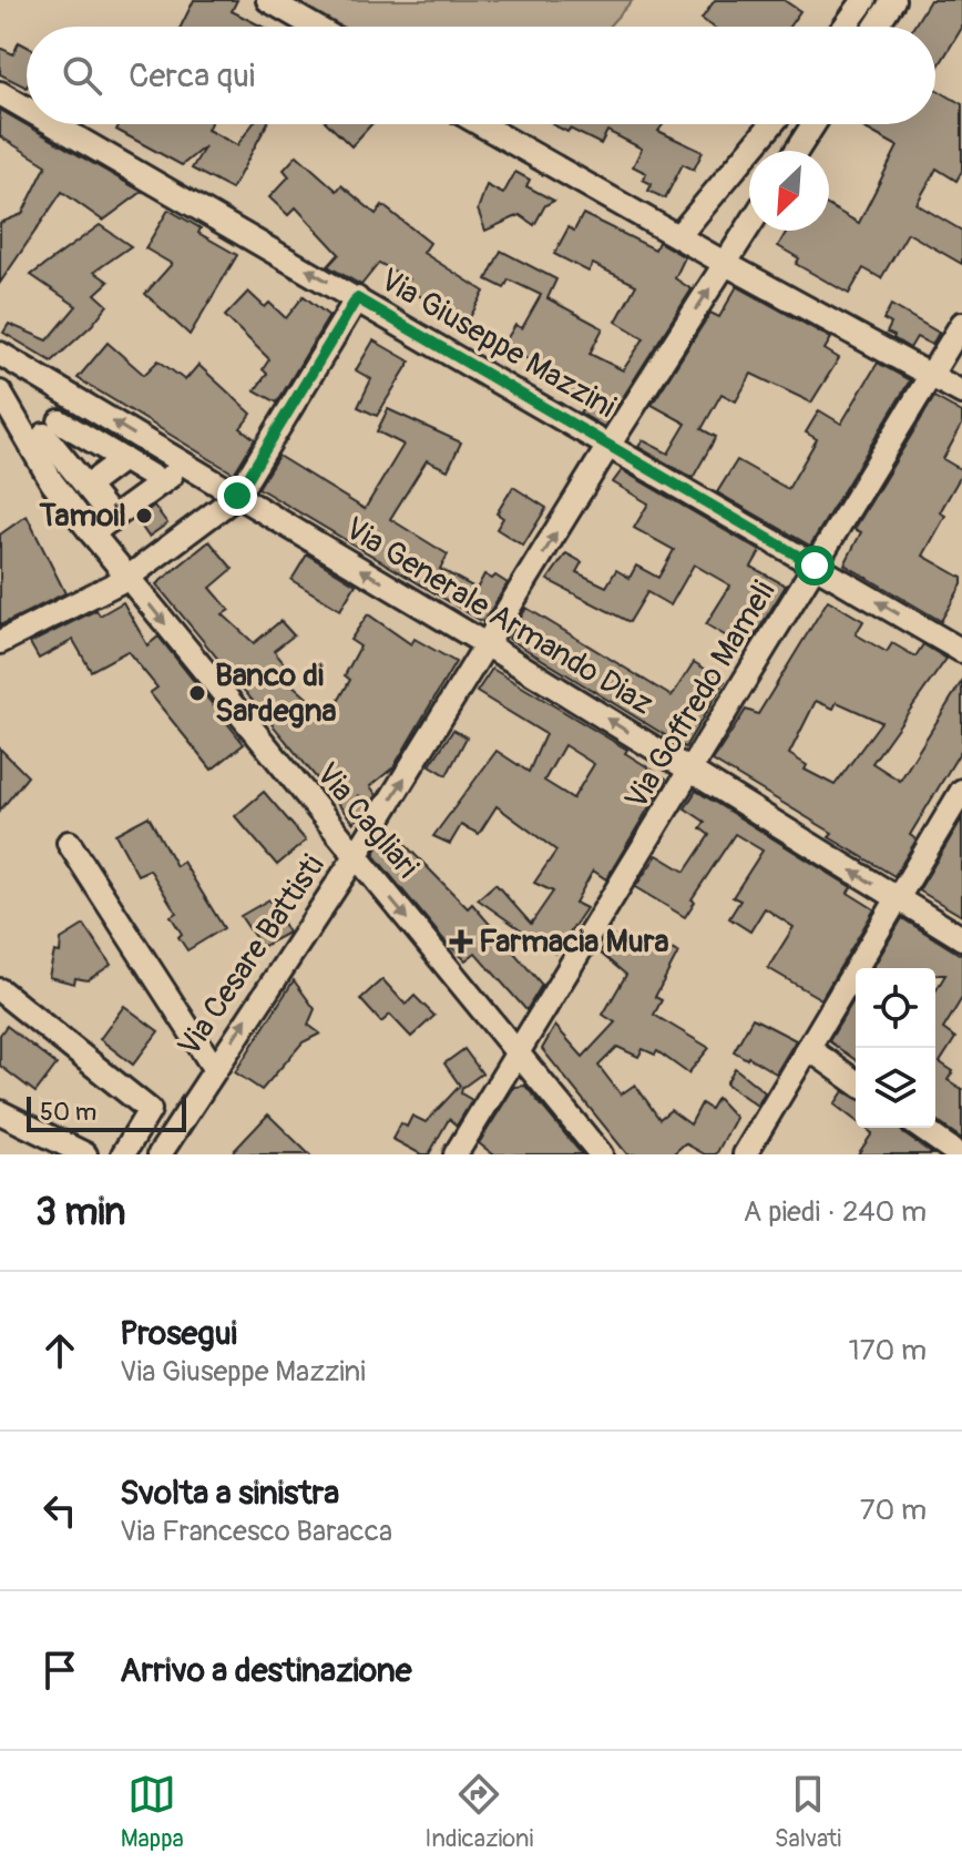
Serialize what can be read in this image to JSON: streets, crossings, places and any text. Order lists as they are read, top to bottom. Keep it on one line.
{"streets":{"street":["Via Giuseppe Mazzini","Via Generale Armando Diaz","Via Goffredo Mameli","Via Cagliari","Via Cesare Battisti"]},"crossings":[["Via Giuseppe Mazzini","Via Goffredo Mameli"],["Via Giuseppe Mazzini","Via Cesare Battisti"],["Via Generale Armando Diaz","Via Goffredo Mameli"],["Via Generale Armando Diaz","Via Cesare Battisti"],["Via Goffredo Mameli","Via Cagliari"],["Via Cagliari","Via Cesare Battisti"]],"one_way":["Via Giuseppe Mazzini","Via Generale Armando Diaz","Via Cagliari","Via Cesare Battisti"],"places":{"other":["Tamoil","Banco di Sardegna"],"health":["Farmacia Mura"]},"scale_bar":"50 m","north":"bottom left","page":{"search":"Cerca qui","scale":"50 m","heading":["3 min","A piedi · 240 m"],"list":[["Prosegui","Via Giuseppe Mazzini","170 m"],["Svolta a sinistra","Via Francesco Baracca","70 m"],"Arrivo a destinazione"],"nav":["Mappa","Indicazioni","Salvati"]}}
